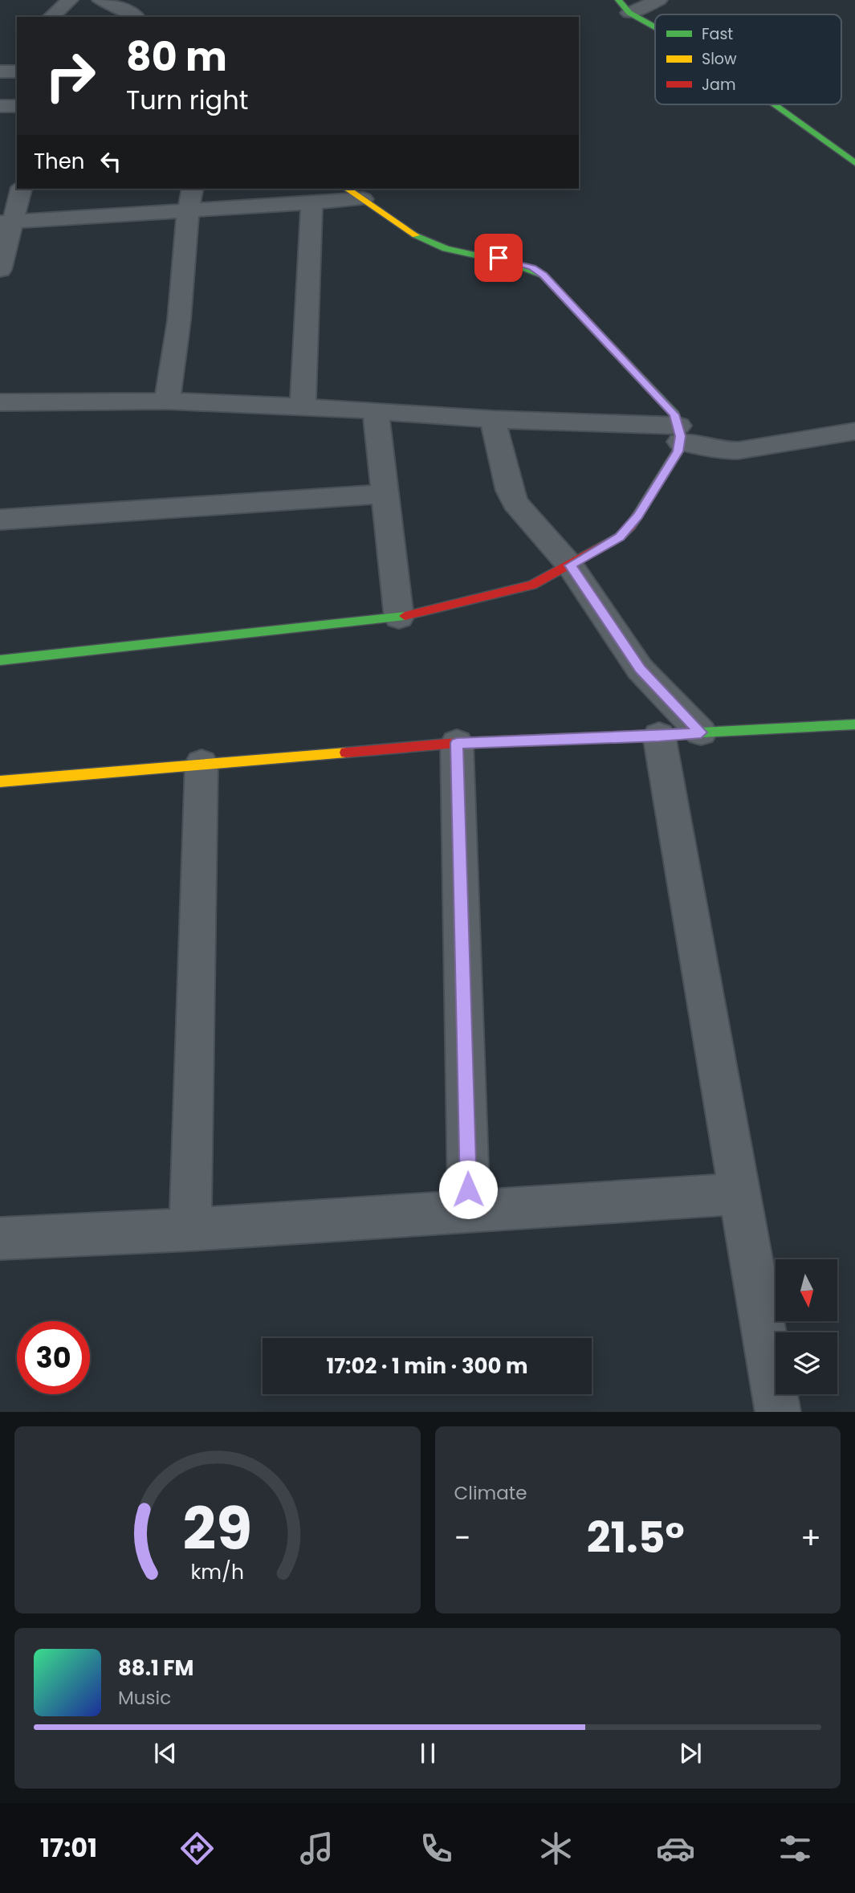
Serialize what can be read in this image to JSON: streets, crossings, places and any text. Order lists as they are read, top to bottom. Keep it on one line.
{"legend":["Fast","Slow","Jam"],"north":"bottom","page":{"turn":["80 m","Turn right"],"then":"Then","limit":"30","trip":"17:02 · 1 min · 300 m","tile":"Climate","heat":["−","21.5°","+"],"song":["88.1 FM","Music"],"tabs":"17:01","gauge":["29","km/h"]}}
